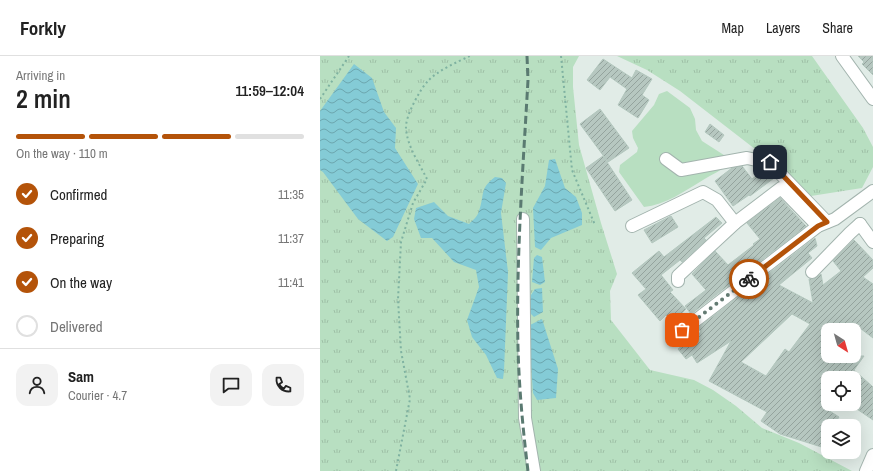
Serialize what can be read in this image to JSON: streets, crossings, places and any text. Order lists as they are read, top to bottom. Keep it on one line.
{"north":"bottom right","page":{"header":"Forkly","nav":["Map","Layers","Share"],"heading":["2 min","Arriving in","11:59–12:04"],"panel":["Sam","Courier · 4.7"],"bar":"On the way · 110 m","list":[["Confirmed","11:35"],["Preparing","11:37"],["On the way","11:41"],"Delivered"]}}
